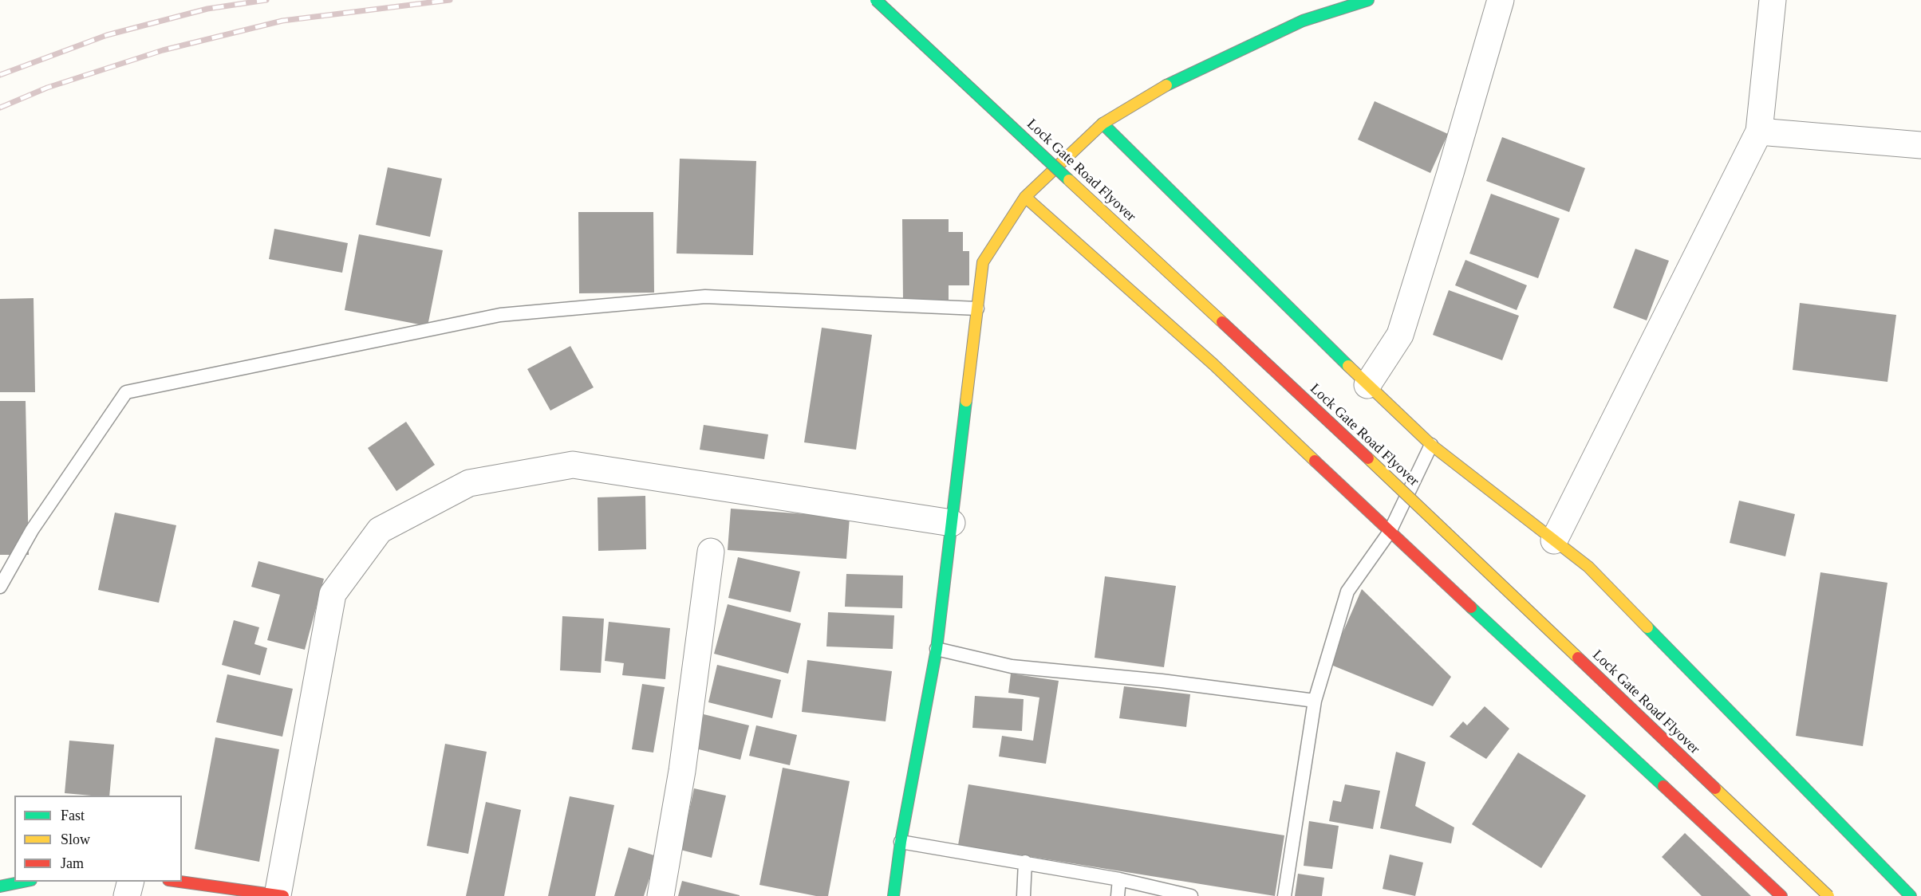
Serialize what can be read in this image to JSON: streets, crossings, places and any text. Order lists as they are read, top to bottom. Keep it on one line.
{"streets":{"street":["Lock Gate Road Flyover"]},"legend":["Fast","Slow","Jam"]}
